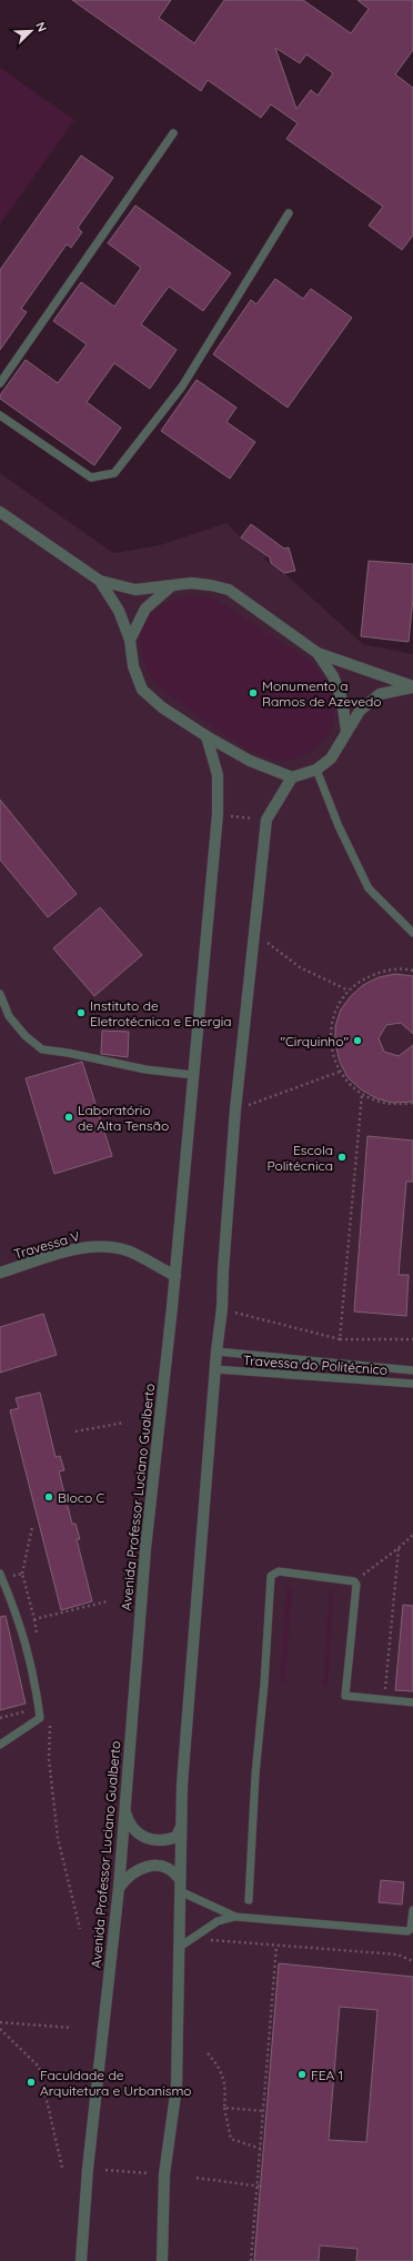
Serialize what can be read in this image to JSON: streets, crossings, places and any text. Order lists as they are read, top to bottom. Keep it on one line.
{"streets":{"street":["Travessa V","Avenida Professor Luciano Gualberto"],"lane":["Travessa do Politécnico"]},"crossings":[["Travessa V","Avenida Professor Luciano Gualberto"]],"places":["Monumento a Ramos de Azevedo","Instituto de Eletrotécnica e Energia","\"Cirquinho\"","Laboratório de Alta Tensão","Escola Politécnica","Bloco C","FEA 1","Faculdade de Arquitetura e Urbanismo"],"north":"top right"}
